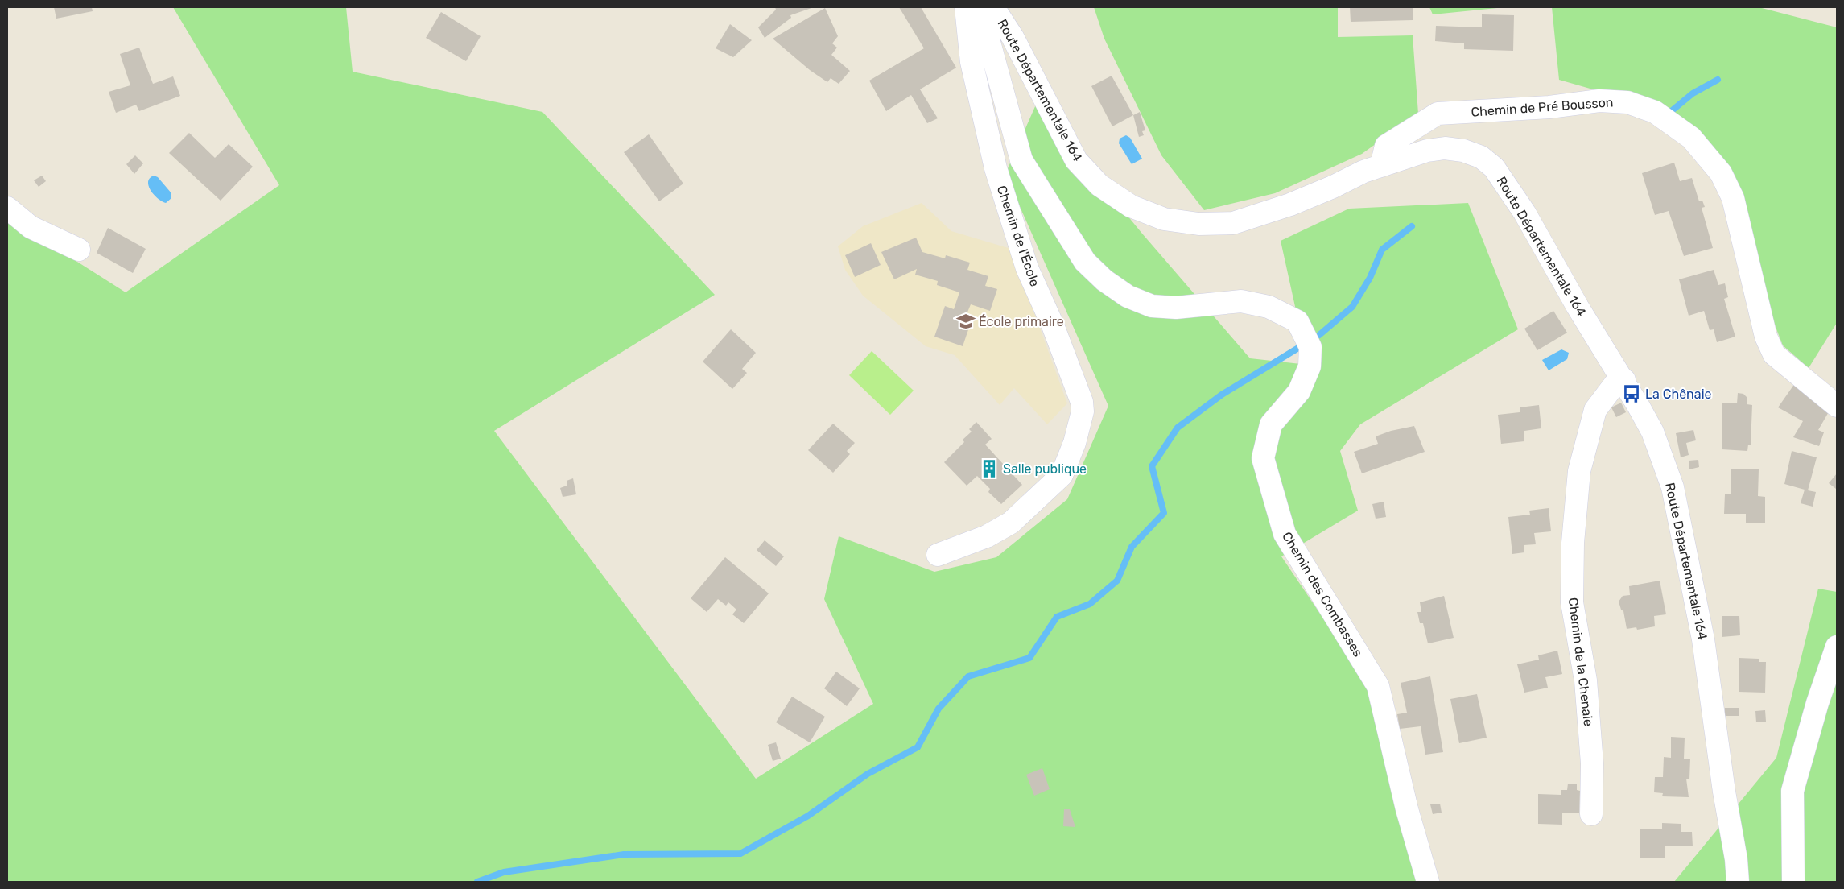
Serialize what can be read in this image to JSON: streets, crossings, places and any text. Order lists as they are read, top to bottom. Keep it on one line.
{"streets":{"street":["Route Départementale 164","Chemin de Pré Bousson","Chemin de l'École","Chemin des Combasses","Chemin de la Chenaie"]},"crossings":[["Route Départementale 164","Chemin de Pré Bousson"],["Route Départementale 164","Chemin de la Chenaie"]],"places":{"school or university":["École primaire"],"bus stop":["La Chênaie"],"building":["Salle publique"]}}
